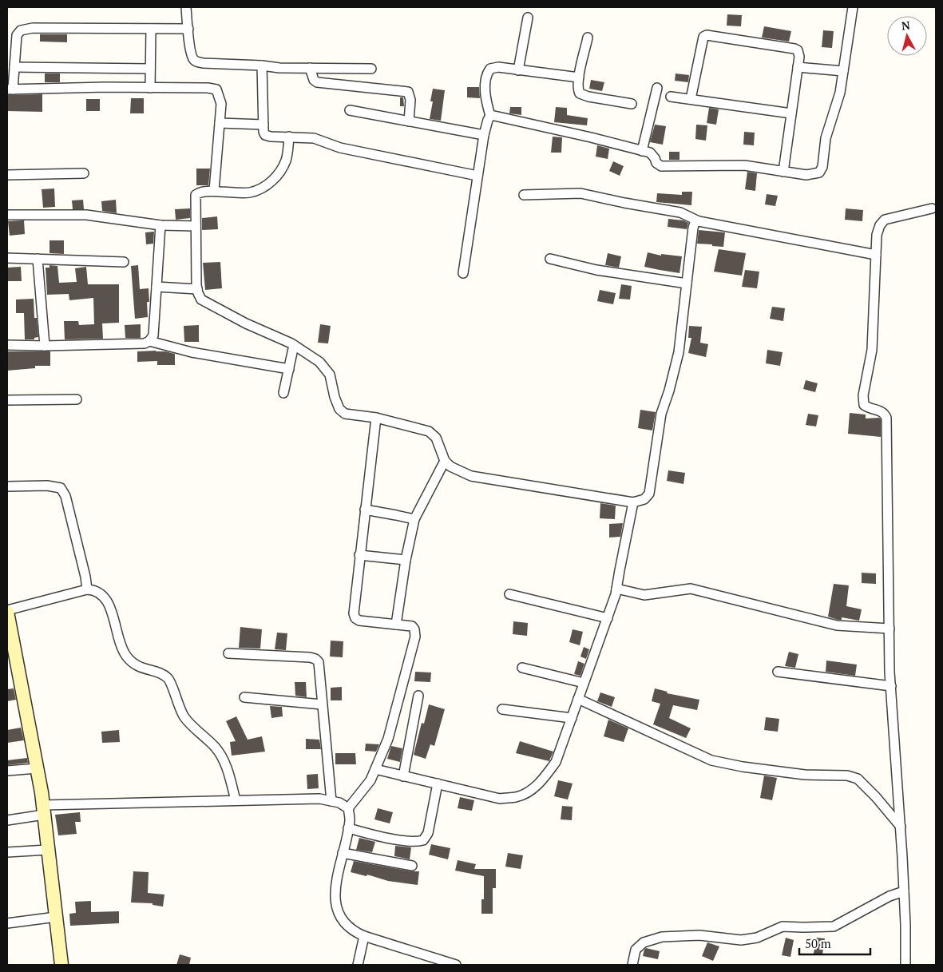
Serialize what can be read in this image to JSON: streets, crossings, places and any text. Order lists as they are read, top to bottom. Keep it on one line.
{"scale_bar":"50 m","north":"top"}
